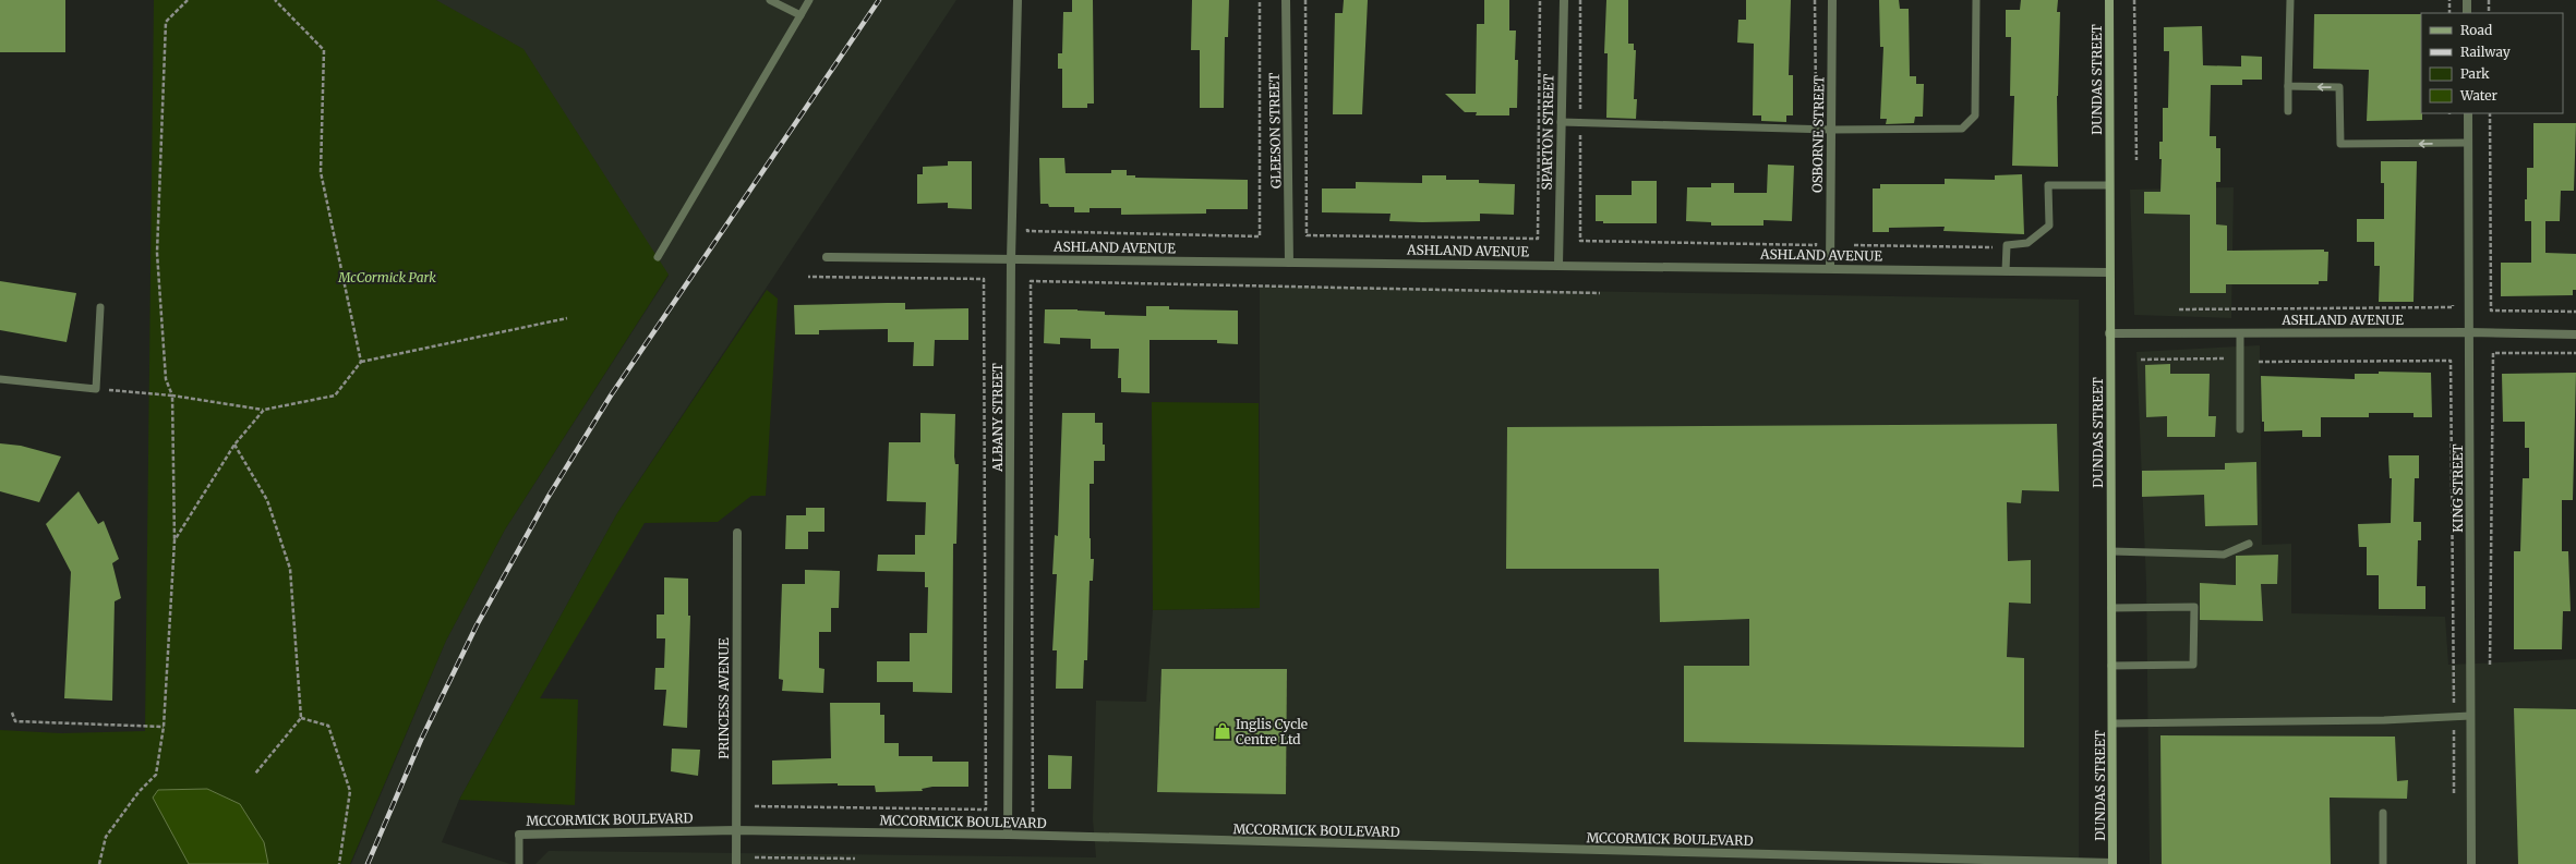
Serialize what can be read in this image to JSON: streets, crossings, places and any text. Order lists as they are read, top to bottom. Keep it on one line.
{"streets":{"main road":["DUNDAS STREET"],"street":["GLEESON STREET","SPARTON STREET","OSBORNE STREET","ASHLAND AVENUE","ALBANY STREET","KING STREET","PRINCESS AVENUE","MCCORMICK BOULEVARD"]},"crossings":[["DUNDAS STREET","ASHLAND AVENUE"],["DUNDAS STREET","MCCORMICK BOULEVARD"],["GLEESON STREET","ASHLAND AVENUE"],["SPARTON STREET","ASHLAND AVENUE"],["OSBORNE STREET","ASHLAND AVENUE"],["ASHLAND AVENUE","ALBANY STREET"],["ASHLAND AVENUE","KING STREET"],["ALBANY STREET","MCCORMICK BOULEVARD"],["PRINCESS AVENUE","MCCORMICK BOULEVARD"]],"parks":["McCormick Park"],"places":{"shop":["Inglis Cycle Centre Ltd"]},"legend":["Road","Railway","Park","Water"]}
